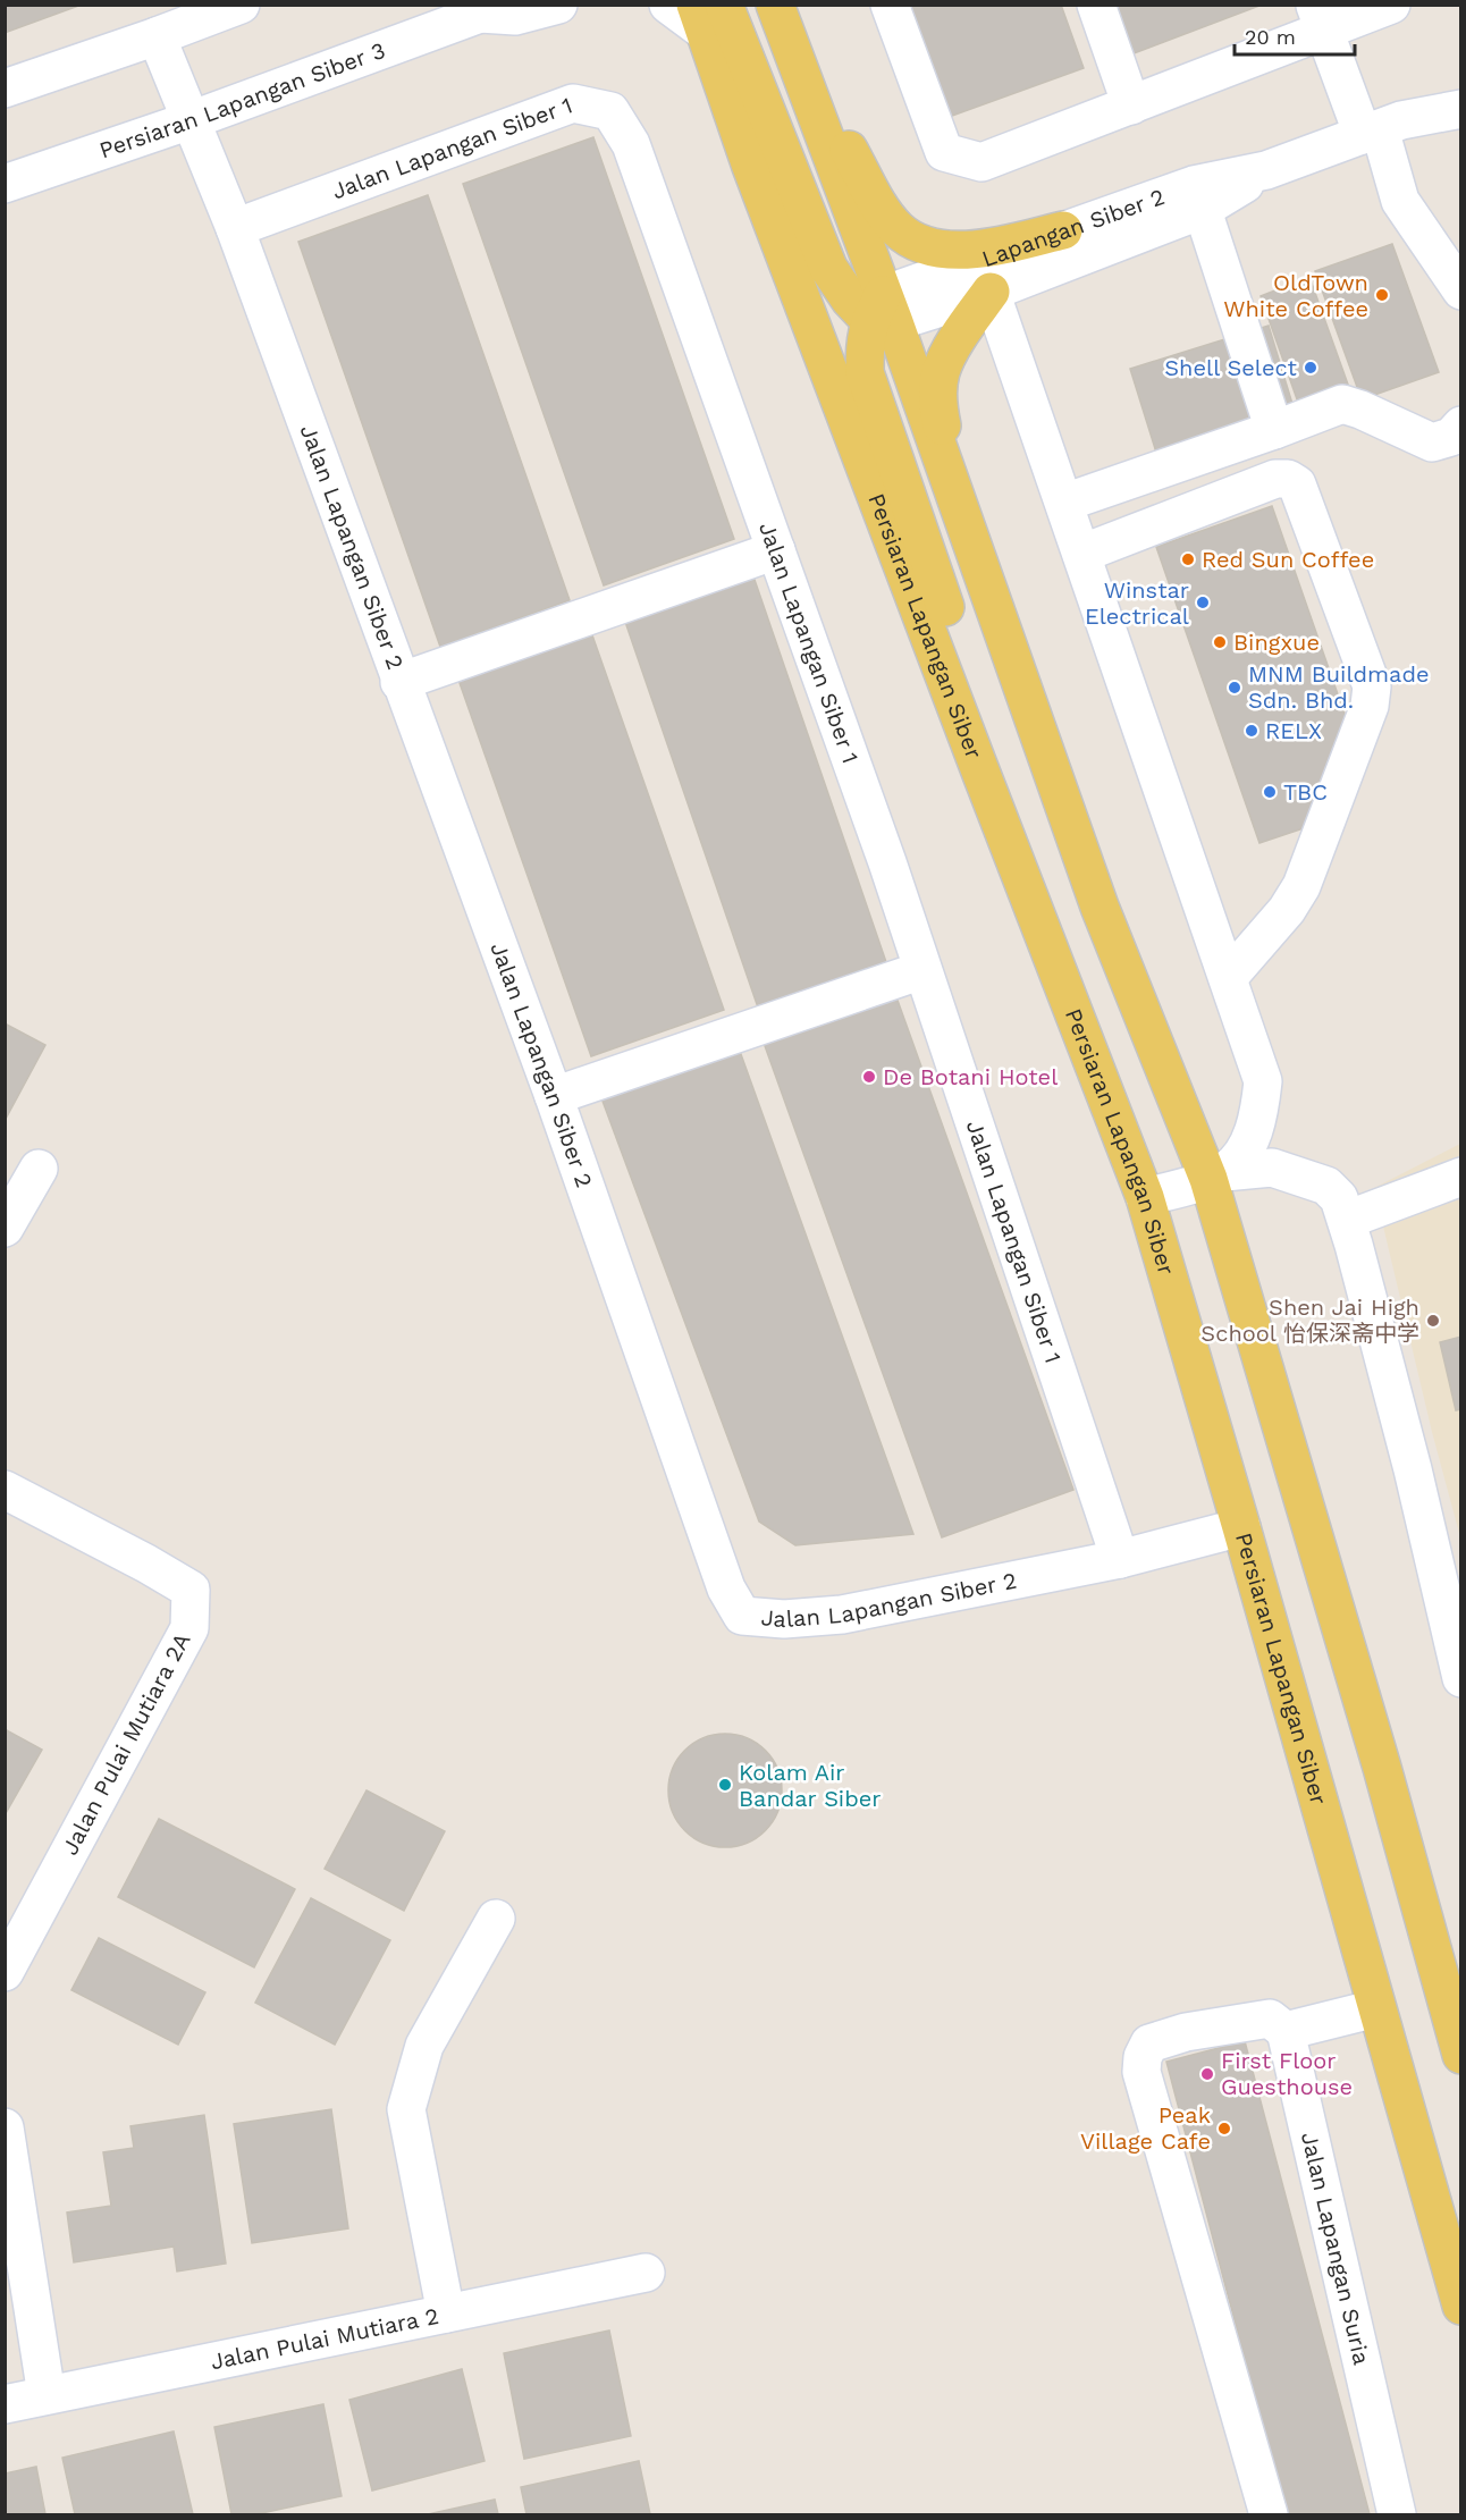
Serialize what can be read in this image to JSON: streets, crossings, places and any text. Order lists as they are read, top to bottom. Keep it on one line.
{"streets":{"main road":["Persiaran Lapangan Siber"],"street":["Persiaran Lapangan Siber 3","Jalan Lapangan Siber 1","Lapangan Siber 2","Jalan Lapangan Siber 2","Jalan Pulai Mutiara 2A","Jalan Lapangan Suria","Jalan Pulai Mutiara 2"]},"crossings":[["Persiaran Lapangan Siber 3","Jalan Lapangan Siber 2"],["Jalan Lapangan Siber 1","Jalan Lapangan Siber 2"],["Jalan Lapangan Siber 2","Persiaran Lapangan Siber"]],"places":["OldTown White Coffee","Shell Select","Red Sun Coffee","Winstar Electrical","Bingxue","MNM Buildmade Sdn. Bhd.","RELX","TBC","De Botani Hotel","Shen Jai High School 怡保深斋中学","Kolam Air Bandar Siber","First Floor Guesthouse","Peak Village Cafe"],"scale_bar":"20 m"}
